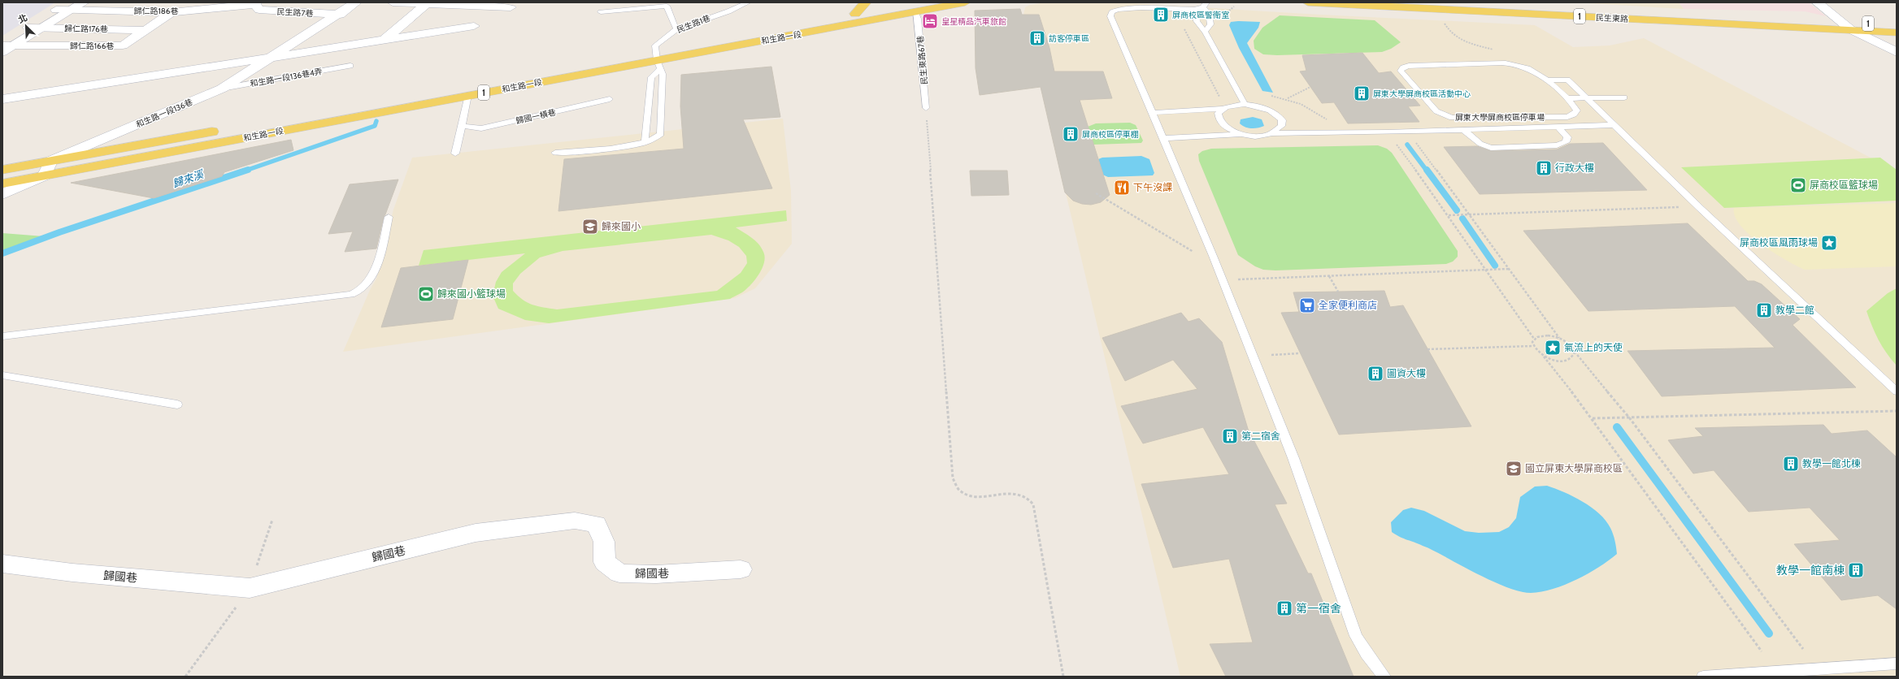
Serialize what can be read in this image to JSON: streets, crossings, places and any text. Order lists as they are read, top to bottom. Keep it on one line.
{"streets":{"main road":["1","民生東路","和生路一段"],"street":["歸仁路186巷","民生路7巷","歸仁路176巷","歸仁路166巷","和生路一段136巷","歸國巷"],"lane":["民生路1巷","民生東路67巷","和生路一段136巷4弄","歸國一橫巷","屏東大學屏商校區停車場"]},"crossings":[["歸仁路186巷","民生路7巷"],["歸仁路186巷","歸仁路166巷"],["民生路7巷","和生路一段136巷"],["民生路1巷","和生路一段"],["歸仁路176巷","歸仁路166巷"],["和生路一段","民生東路67巷"],["和生路一段","和生路一段136巷"],["和生路一段136巷4弄","和生路一段136巷"]],"water":["歸來溪"],"places":{"building":["屏商校區警衛室","訪客停車區","屏東大學屏商校區活動中心","屏商校區停車棚","行政大樓","教學二館","圖資大樓","第二宿舍","教學一館北棟","教學一館南棟","第一宿舍"],"hotel":["皇星精品汽車旅館"],"sports":["屏商校區籃球場","歸來國小籃球場"],"restaurant":["下午沒課"],"school or university":["歸來國小","國立屏東大學屏商校區"],"place":["屏商校區風雨球場","氣流上的天使"],"supermarket":["全家便利商店"]},"north":"top left"}
